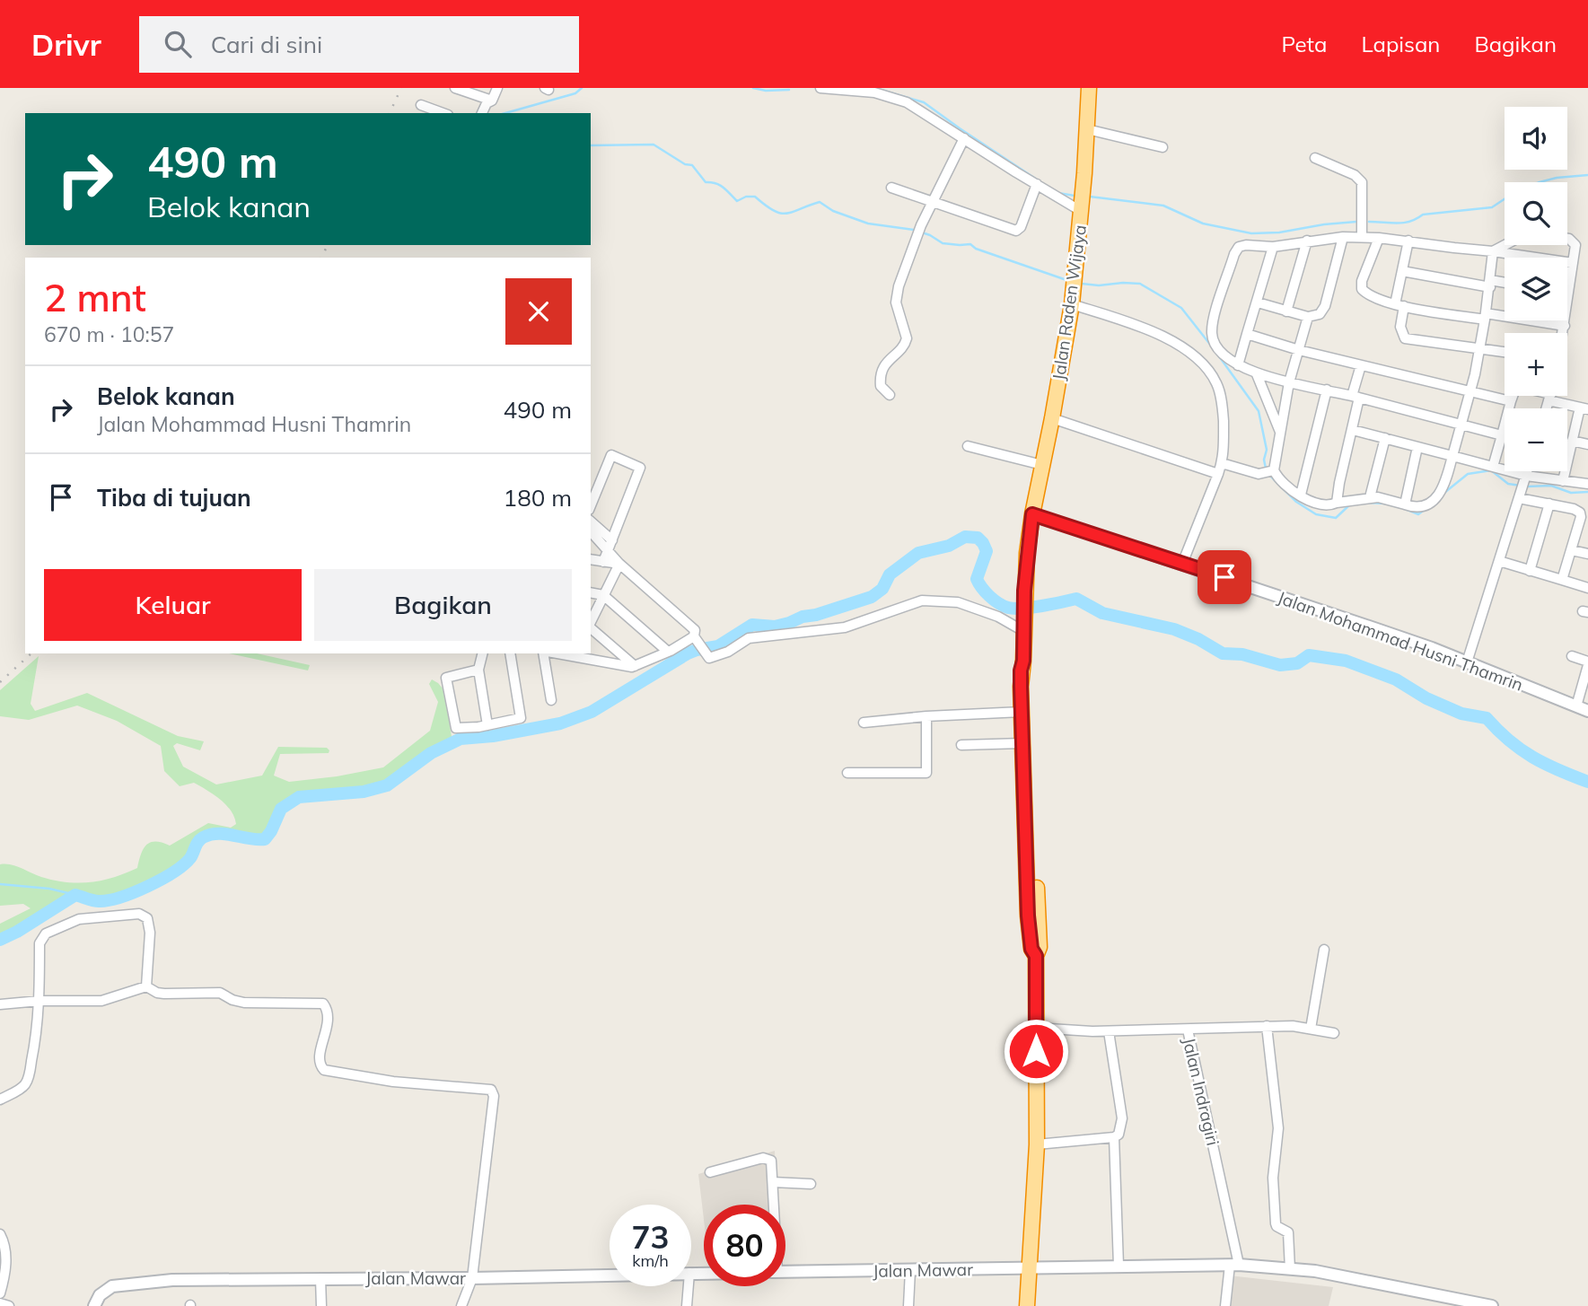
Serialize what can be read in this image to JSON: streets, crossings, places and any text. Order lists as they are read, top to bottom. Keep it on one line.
{"streets":{"highway":["Jalan Raden Wijaya"],"street":["Jalan Mohammad Husni Thamrin","Jalan Indragiri","Jalan Mawar"]},"crossings":[["Jalan Raden Wijaya","Jalan Mohammad Husni Thamrin"],["Jalan Indragiri","Jalan Mawar"]],"page":{"header":"Drivr","search":"Cari di sini","nav":["Peta","Lapisan","Bagikan"],"map_buttons":["+","−"],"turn":["490 m","Belok kanan"],"heading":["2 mnt","670 m · 10:57"],"list":[{"name":"Belok kanan","note":"Jalan Mohammad Husni Thamrin","value":"490 m"},{"name":"Tiba di tujuan","value":"180 m"}],"buttons":["Keluar","Bagikan"],"speed":"73 km/h","limit":"80"}}
